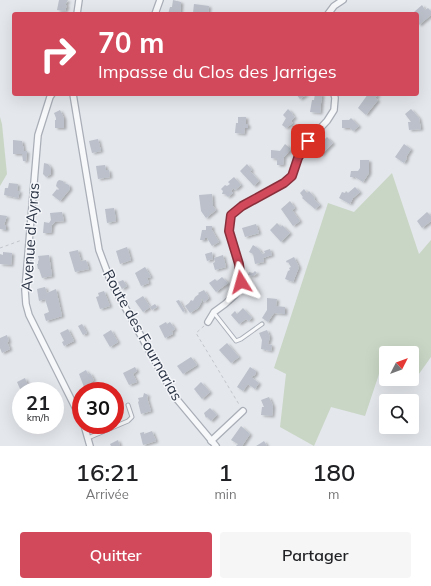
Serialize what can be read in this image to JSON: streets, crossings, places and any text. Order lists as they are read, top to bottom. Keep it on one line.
{"streets":{"street":["Avenue d'Ayras","Route des Fournarias"]},"north":"top right","page":{"turn":["70 m","Impasse du Clos des Jarriges"],"speed":"21 km/h","limit":"30","eta":["16:21","Arrivée","1","min","180","m"],"buttons":["Quitter","Partager"]}}
